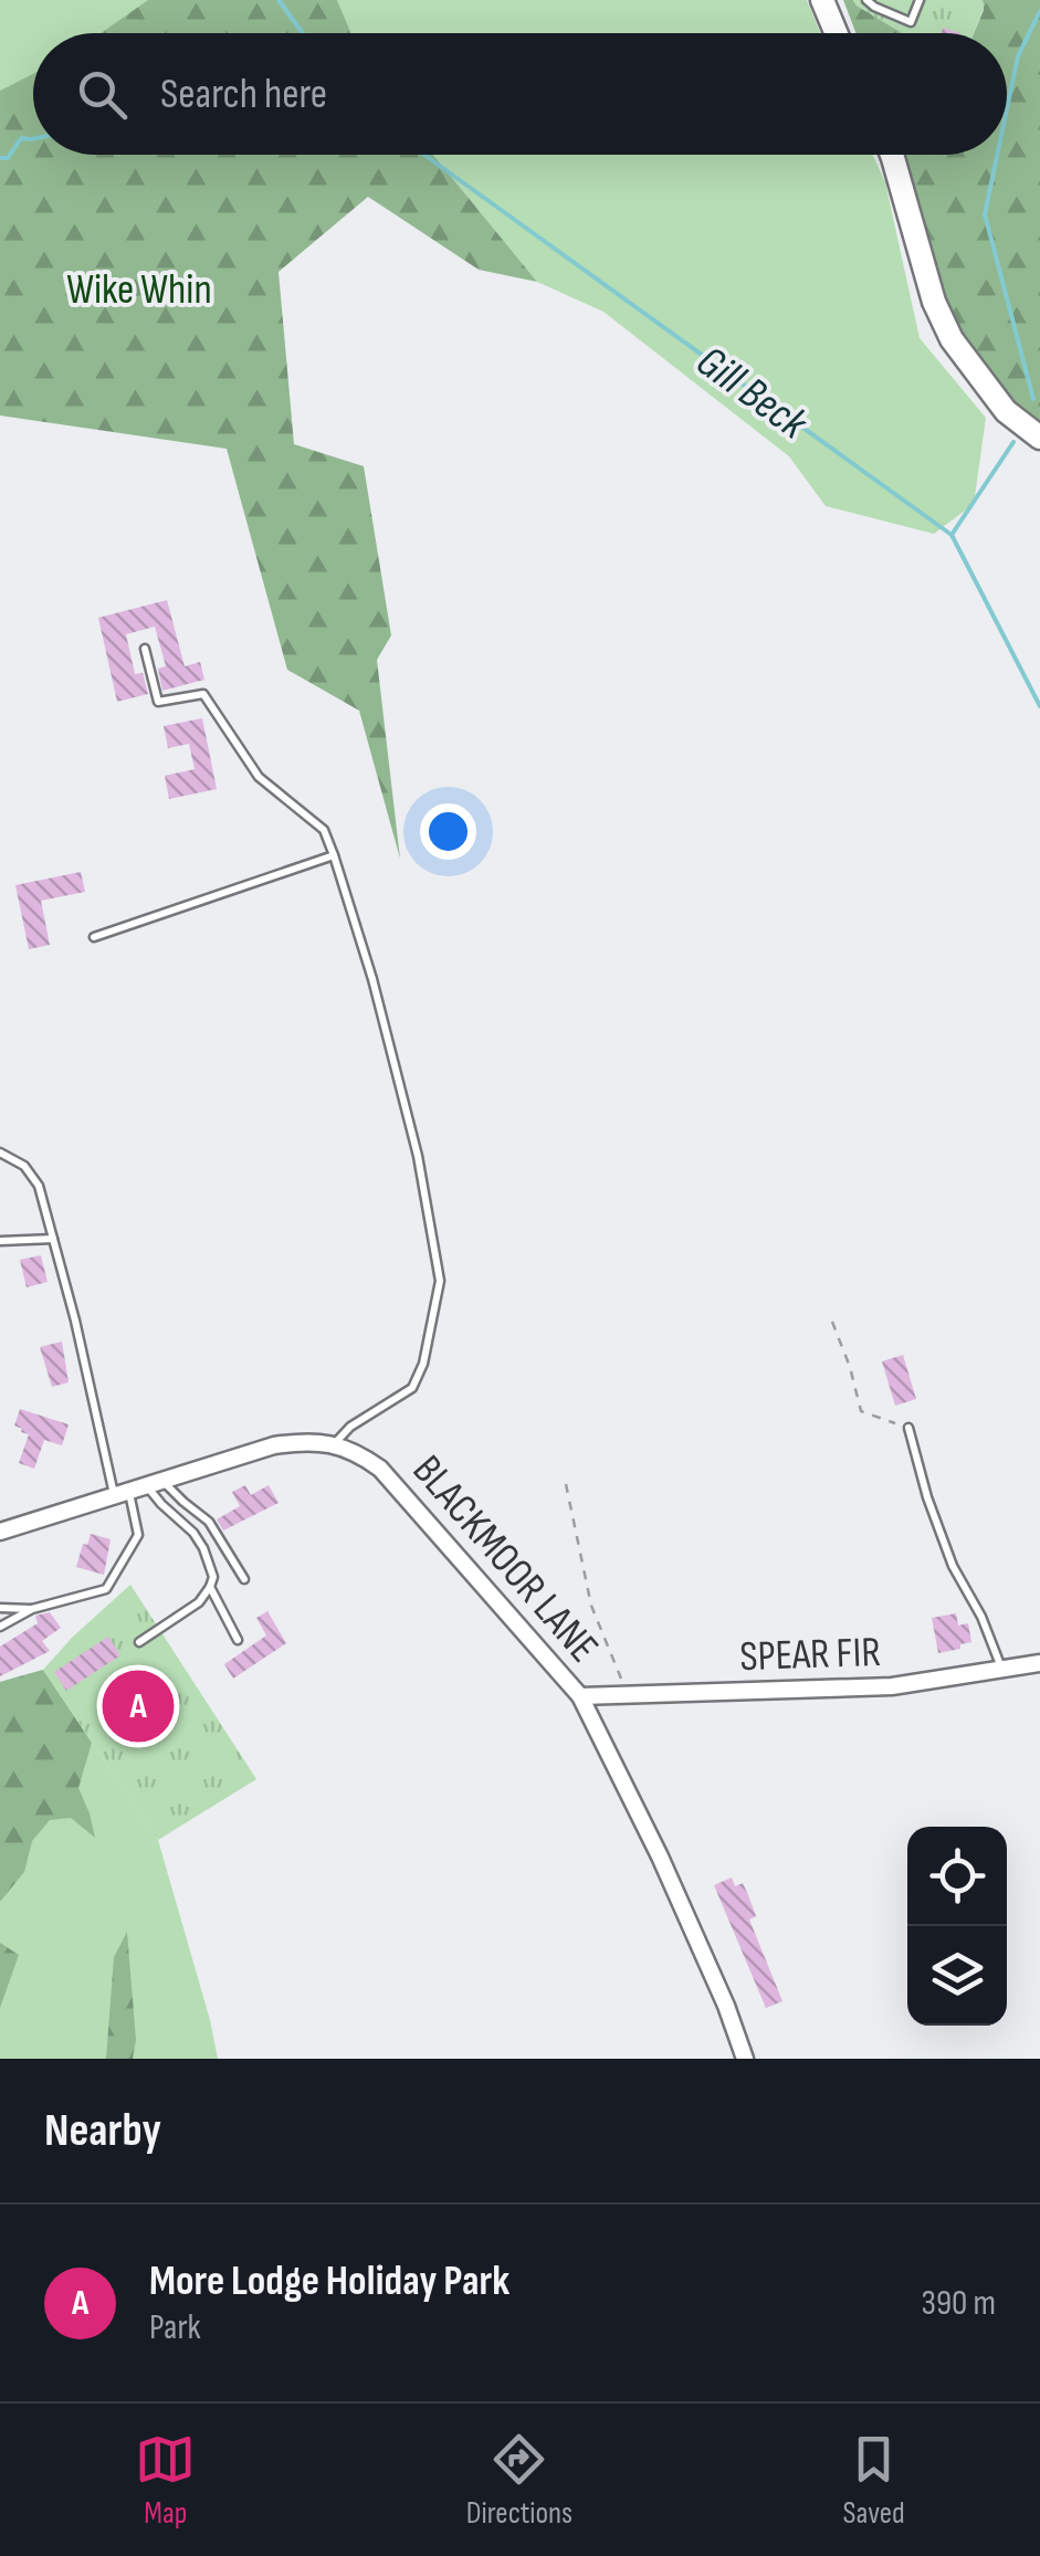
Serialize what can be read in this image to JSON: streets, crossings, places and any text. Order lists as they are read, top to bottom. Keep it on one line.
{"streets":{"street":["BLACKMOOR LANE","SPEAR FIR"]},"crossings":[["BLACKMOOR LANE","SPEAR FIR"]],"water":["Gill Beck"],"parks":["Wike Whin"],"page":{"search":"Search here","pins":"A","heading":"Nearby","list":[{"mark":"A","name":"More Lodge Holiday Park","note":"Park","value":"390 m"}],"nav":["Map","Directions","Saved"]}}
